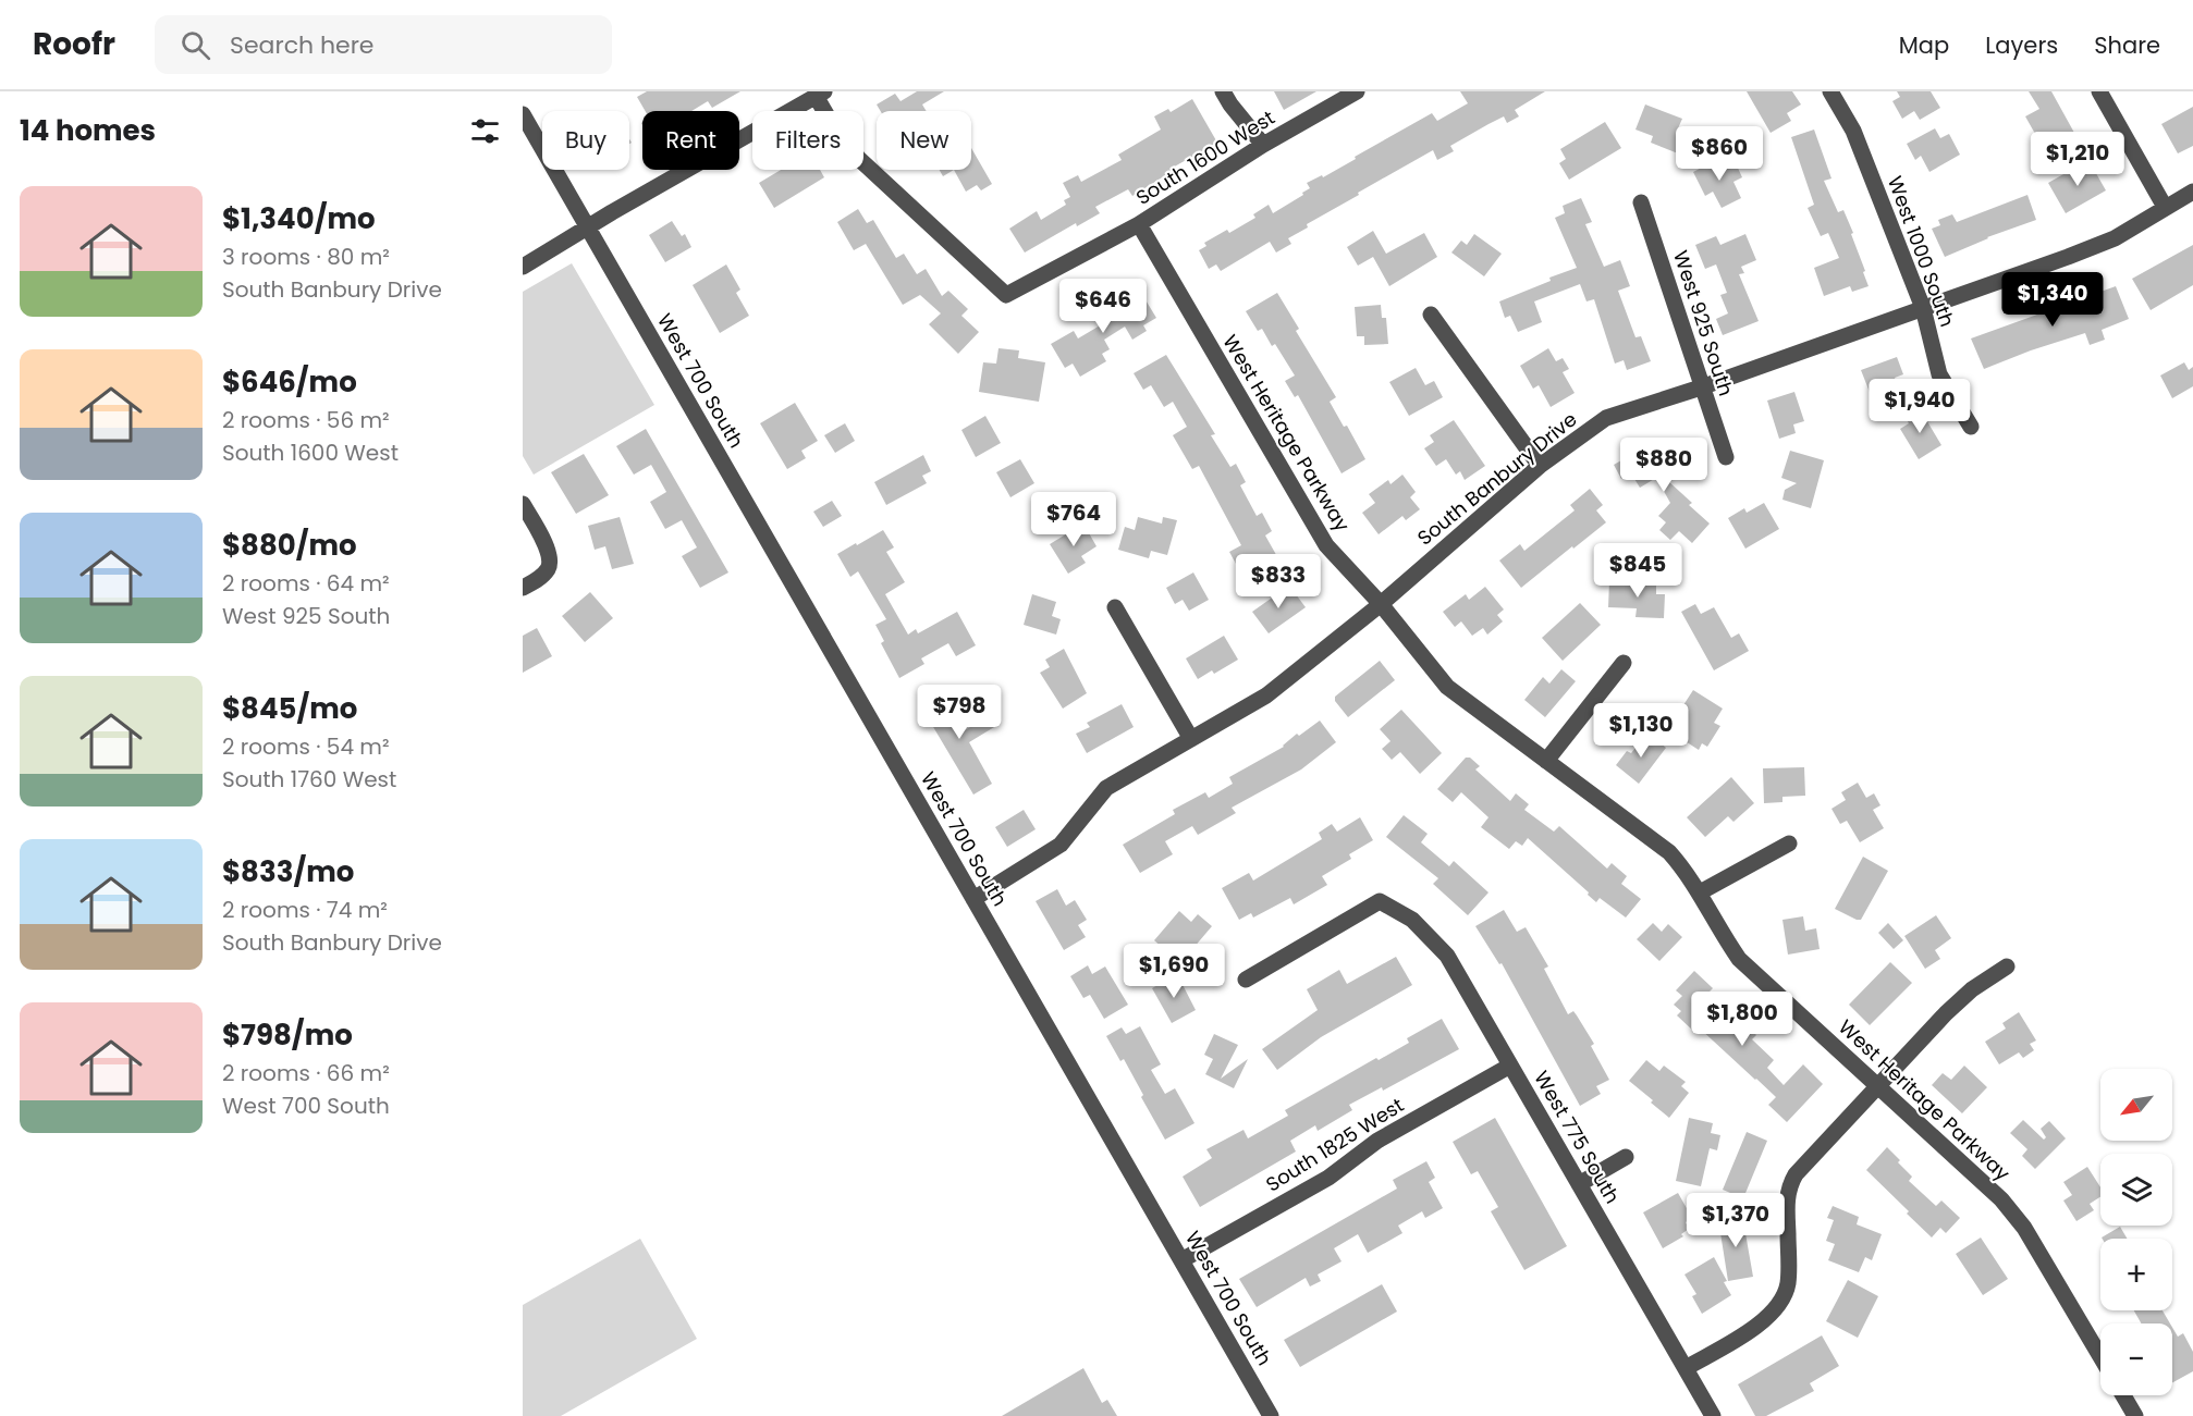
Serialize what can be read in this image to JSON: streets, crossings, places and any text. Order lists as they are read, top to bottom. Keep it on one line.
{"streets":{"street":["South 1600 West","West 1000 South","West 925 South","West 700 South","West Heritage Parkway","South Banbury Drive","West 775 South","South 1825 West"]},"crossings":[["South 1600 West","West Heritage Parkway"],["West 1000 South","South Banbury Drive"],["West 925 South","South Banbury Drive"],["West 700 South","South Banbury Drive"],["West 700 South","South 1825 West"],["West Heritage Parkway","South Banbury Drive"],["West 775 South","South 1825 West"]],"north":"bottom left","page":{"header":"Roofr","search":"Search here","nav":["Map","Layers","Share"],"heading":"14 homes","chip":["Buy","Rent","Filters","New"],"price":["$860","$1,210","$1,340","$646","$1,940","$880","$764","$845","$833","$798","$1,130","$1,690","$1,800","$1,370"],"list":[{"name":"$1,340/mo","note":"3 rooms · 80 m² · South Banbury Drive"},{"name":"$646/mo","note":"2 rooms · 56 m² · South 1600 West"},{"name":"$880/mo","note":"2 rooms · 64 m² · West 925 South"},{"name":"$845/mo","note":"2 rooms · 54 m² · South 1760 West"},{"name":"$833/mo","note":"2 rooms · 74 m² · South Banbury Drive"},{"name":"$798/mo","note":"2 rooms · 66 m² · West 700 South"}],"map_buttons":["+","−"]}}
